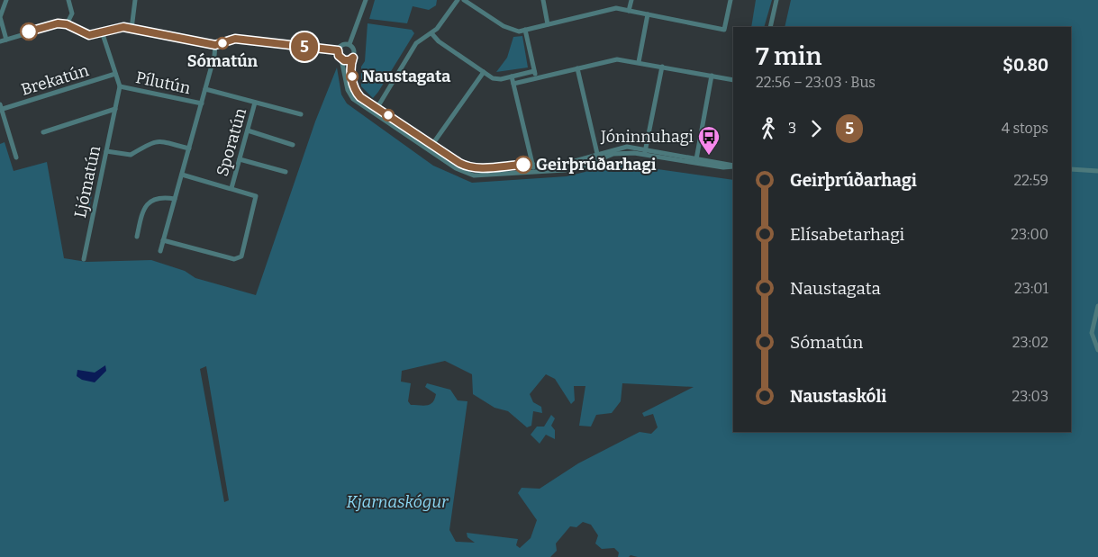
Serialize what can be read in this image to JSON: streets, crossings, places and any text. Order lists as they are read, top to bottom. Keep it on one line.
{"streets":{"street":["Brekatún","Pílutún","Sporatún","Ljómatún"]},"crossings":[["Pílutún","Ljómatún"]],"parks":["Kjarnaskógur"],"places":{"other":["Sómatún","Naustagata","Geirþrúðarhagi"],"bus stop":["Jóninnuhagi"]},"lines":["bus line 5"],"page":{"on_map":"5","heading":["7 min","22:56 – 23:03 · Bus","$0.80"],"legs":["3","5","4 stops"],"list":[{"name":"Geirþrúðarhagi","value":"22:59"},{"name":"Elísabetarhagi","value":"23:00"},{"name":"Naustagata","value":"23:01"},{"name":"Sómatún","value":"23:02"},{"name":"Naustaskóli","value":"23:03"}]}}
